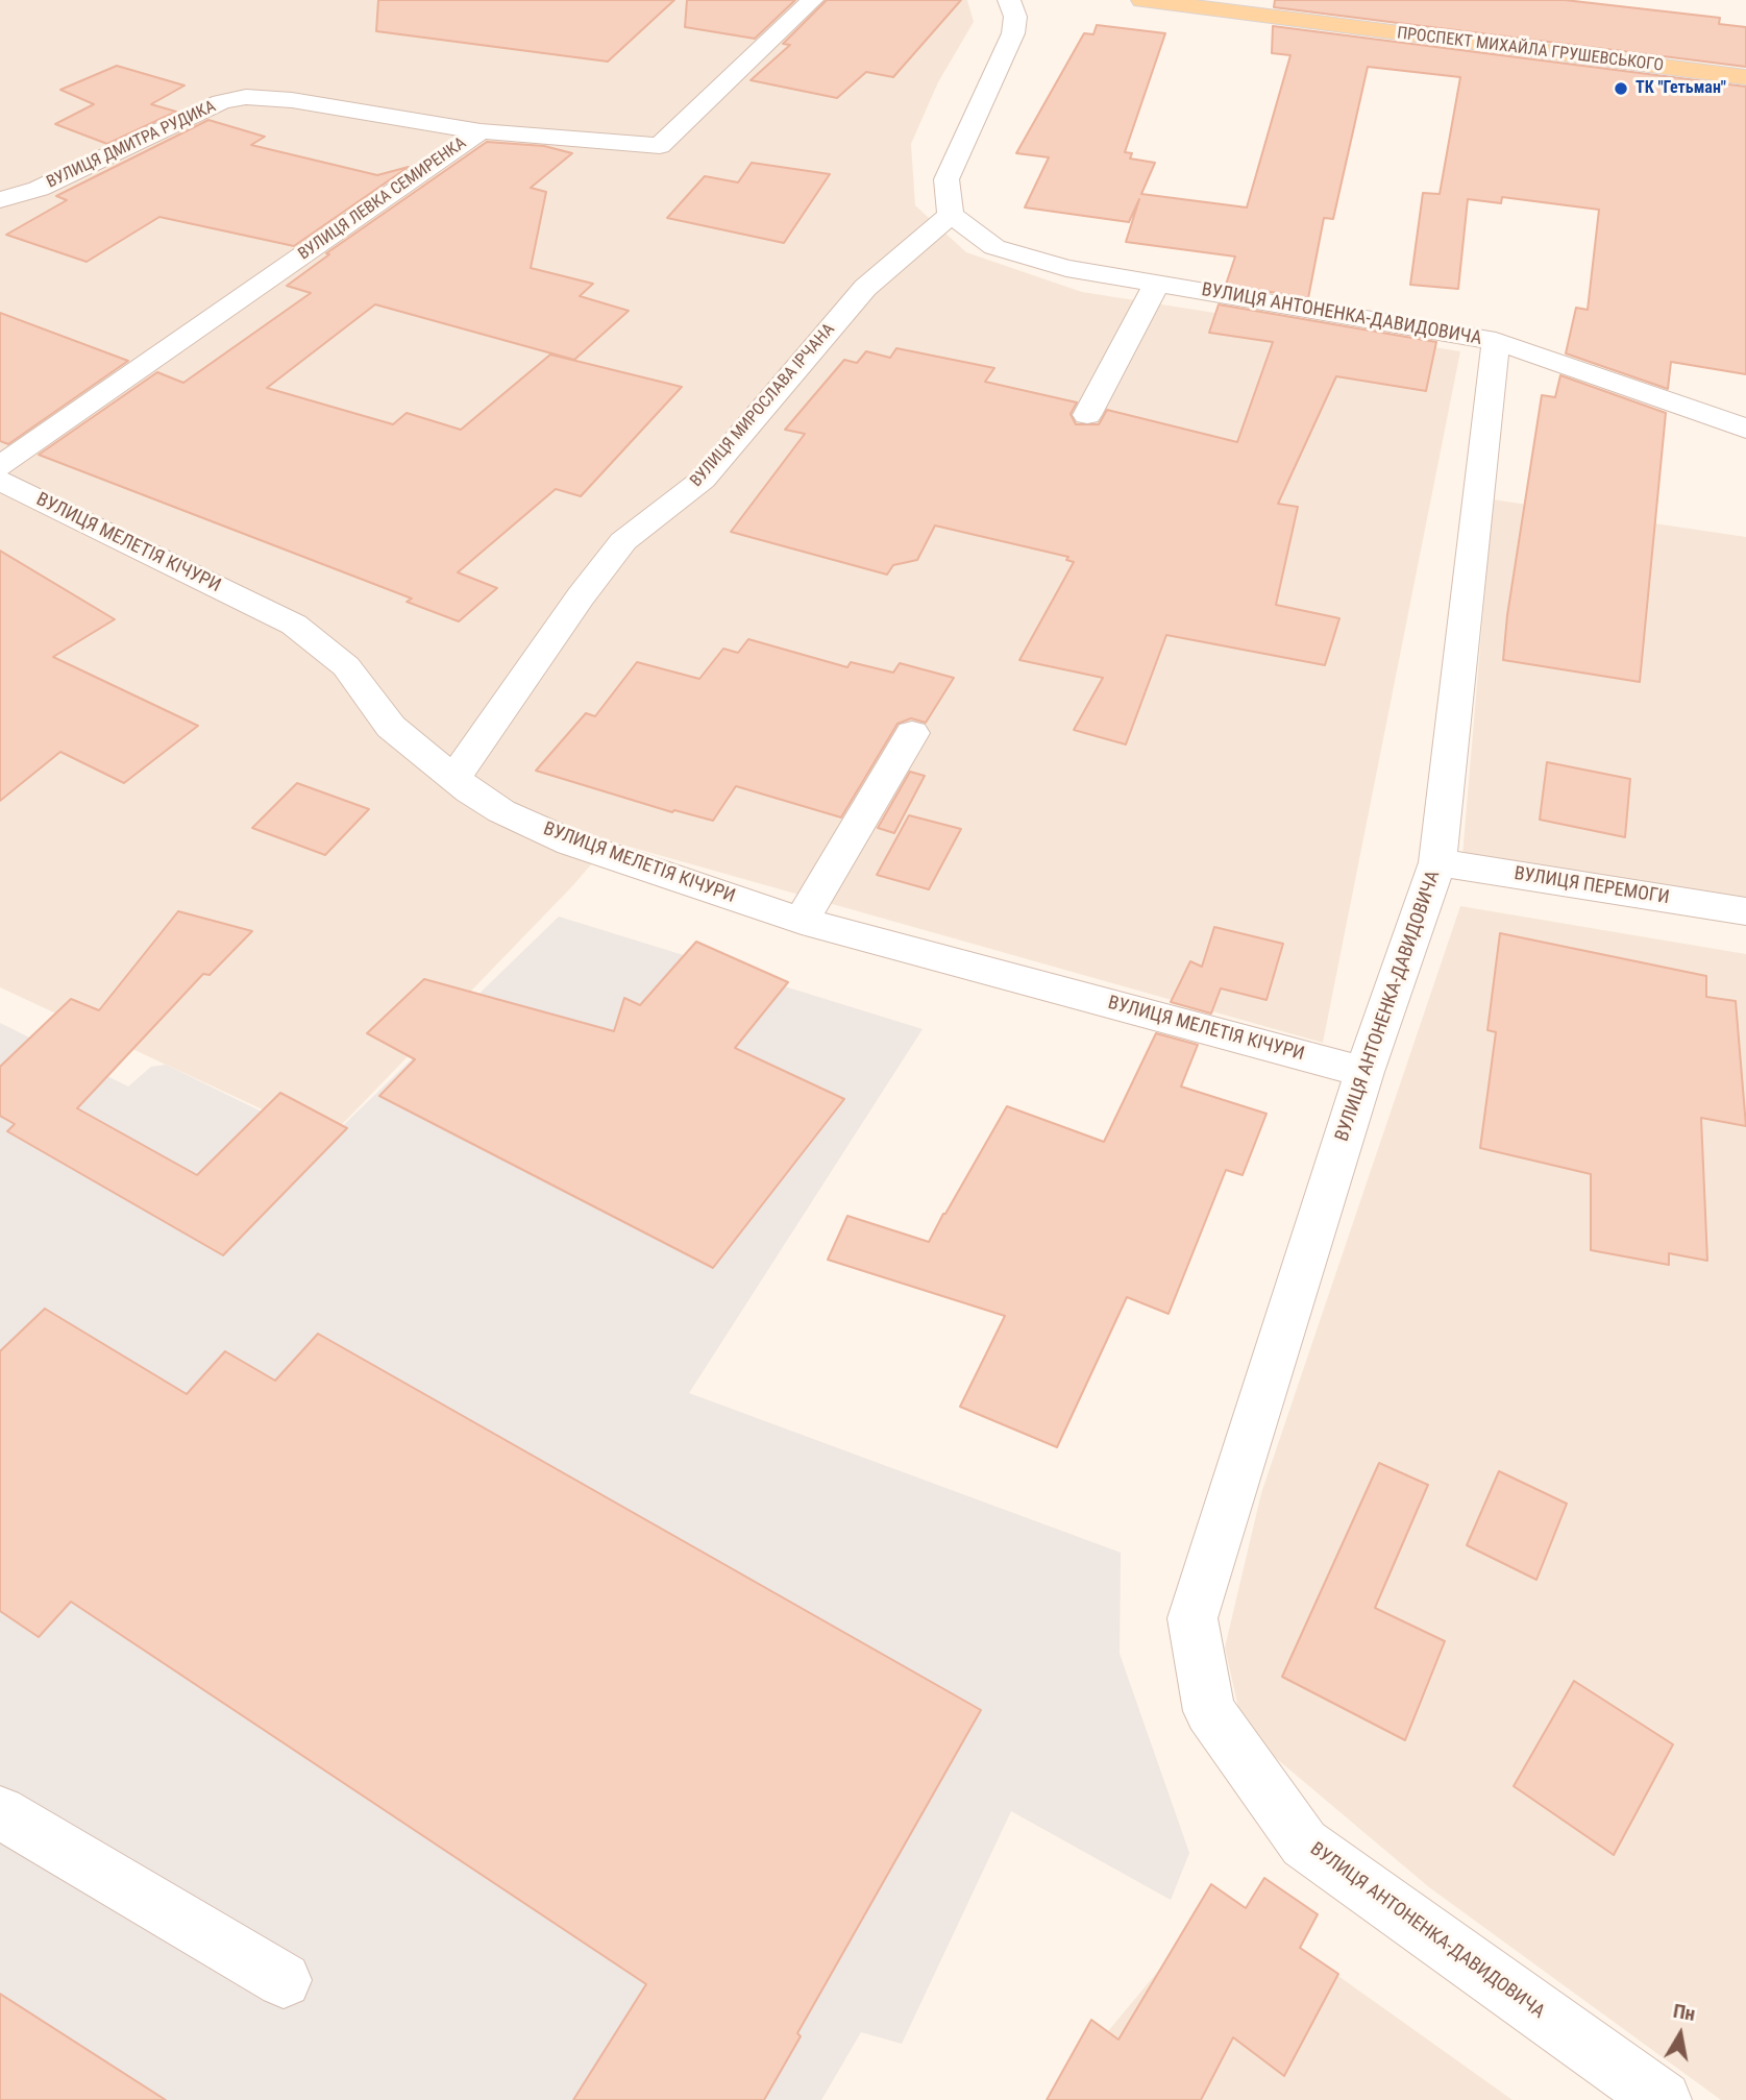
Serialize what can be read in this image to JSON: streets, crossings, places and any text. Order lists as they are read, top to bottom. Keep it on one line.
{"streets":{"main road":["ПРОСПЕКТ МИХАЙЛА ГРУШЕВСЬКОГО"],"street":["ВУЛИЦЯ ДМИТРА РУДИКА","ВУЛИЦЯ ЛЕВКА СЕМИРЕНКА","ВУЛИЦЯ АНТОНЕНКА-ДАВИДОВИЧА","ВУЛИЦЯ МИРОСЛАВА ІРЧАНА","ВУЛИЦЯ МЕЛЕТІЯ КІЧУРИ","ВУЛИЦЯ ПЕРЕМОГИ"]},"crossings":[["ВУЛИЦЯ ДМИТРА РУДИКА","ВУЛИЦЯ ЛЕВКА СЕМИРЕНКА"],["ВУЛИЦЯ АНТОНЕНКА-ДАВИДОВИЧА","ВУЛИЦЯ МИРОСЛАВА ІРЧАНА"],["ВУЛИЦЯ АНТОНЕНКА-ДАВИДОВИЧА","ВУЛИЦЯ МЕЛЕТІЯ КІЧУРИ"],["ВУЛИЦЯ АНТОНЕНКА-ДАВИДОВИЧА","ВУЛИЦЯ ПЕРЕМОГИ"],["ВУЛИЦЯ МИРОСЛАВА ІРЧАНА","ВУЛИЦЯ МЕЛЕТІЯ КІЧУРИ"]],"places":["ТК \"Гетьман\""],"north":"top"}
